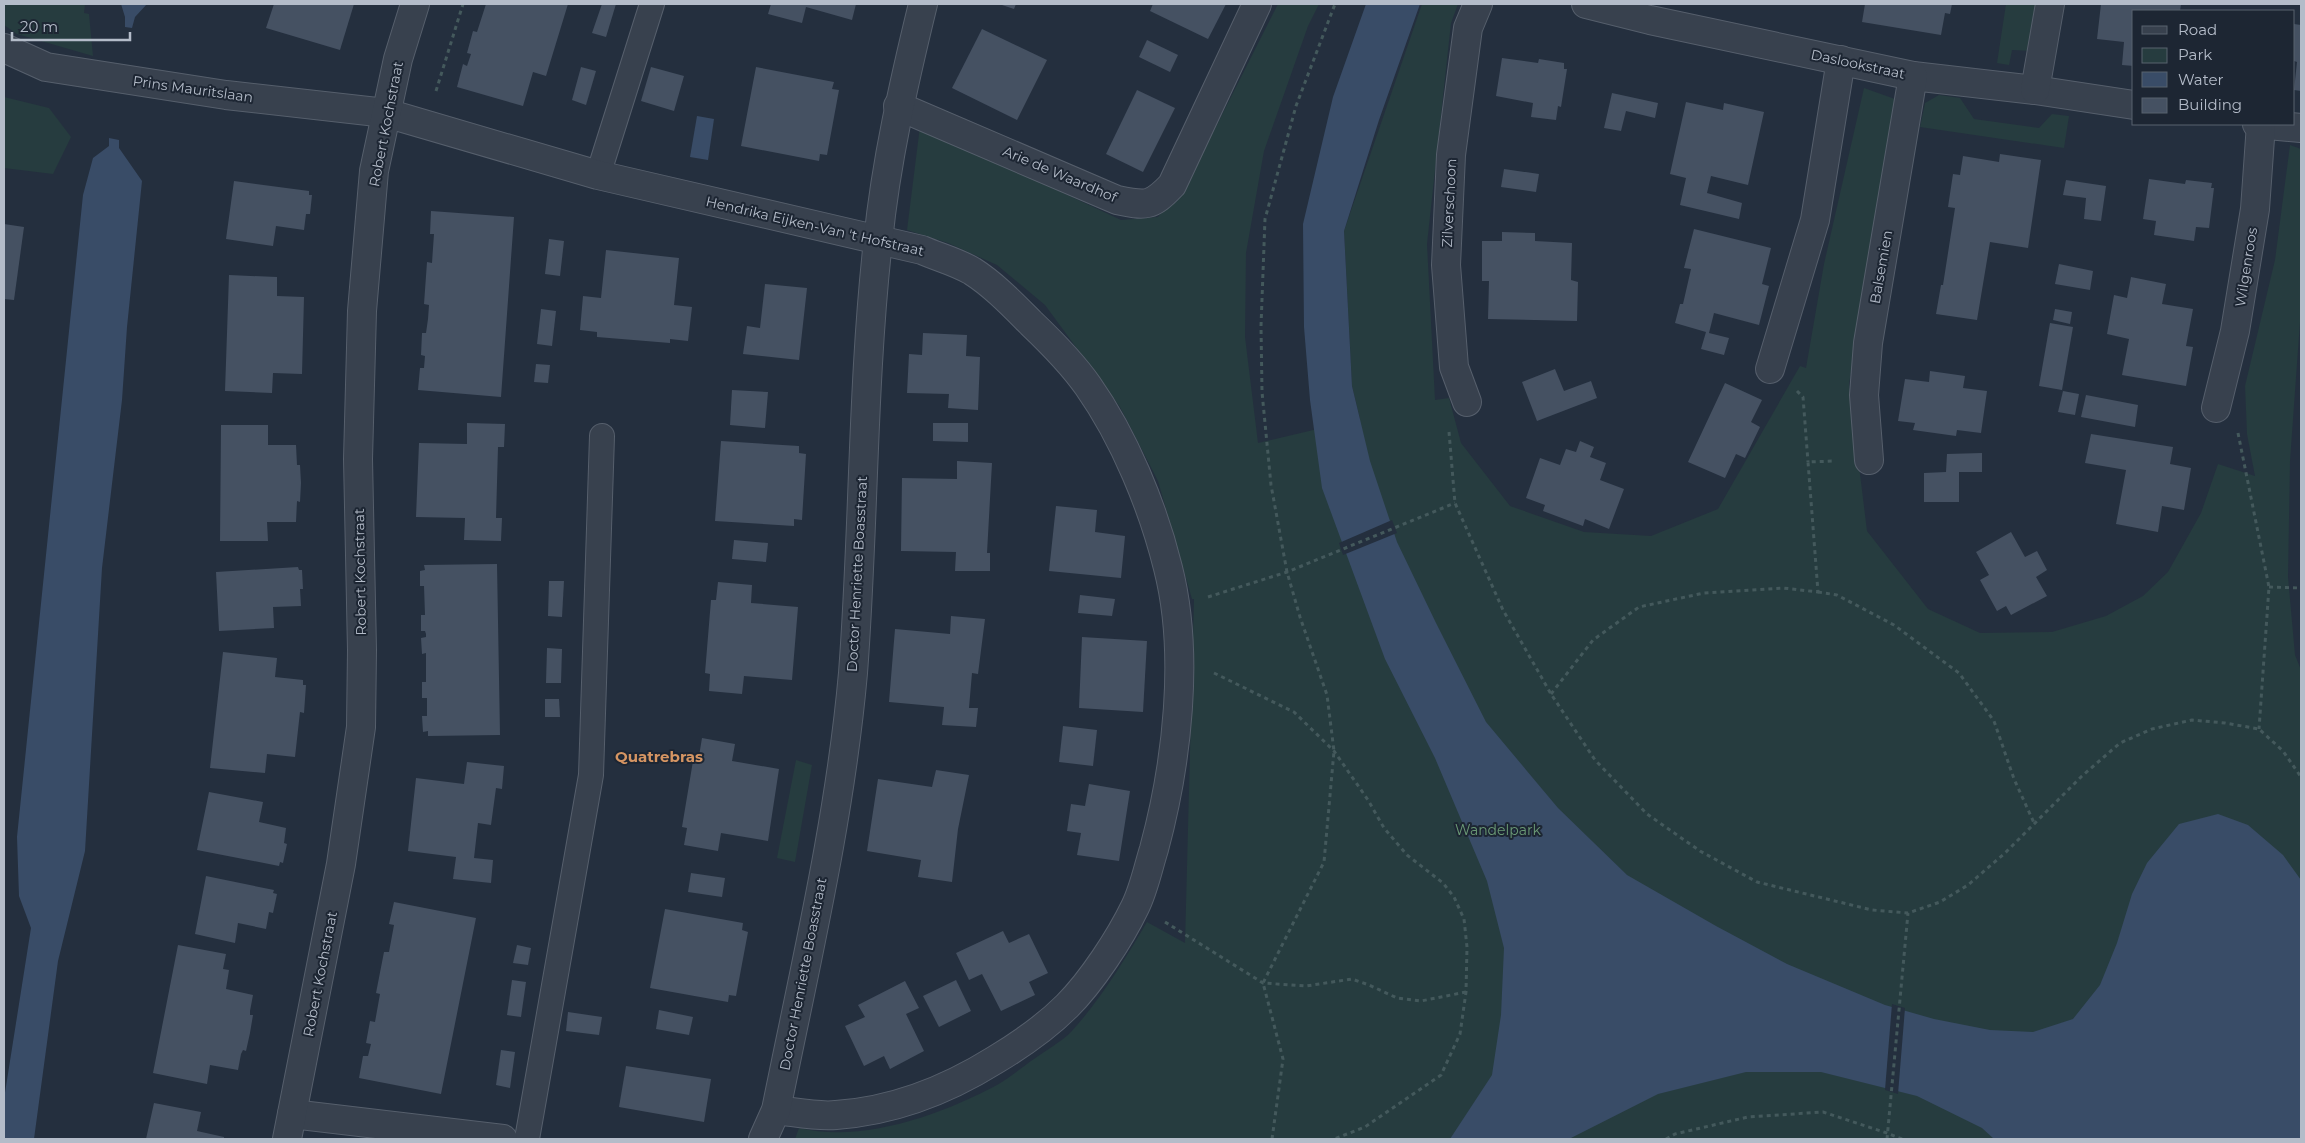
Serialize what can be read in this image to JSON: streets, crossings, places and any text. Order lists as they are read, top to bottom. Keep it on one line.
{"streets":{"street":["Daslookstraat","Prins Mauritslaan","Robert Kochstraat","Arie de Waardhof","Zilverschoon","Hendrika Eijken-Van 't Hofstraat","Balsemien","Wilgenroos","Doctor Henriette Boasstraat"]},"crossings":[["Daslookstraat","Balsemien"],["Prins Mauritslaan","Robert Kochstraat"],["Prins Mauritslaan","Hendrika Eijken-Van 't Hofstraat"],["Robert Kochstraat","Hendrika Eijken-Van 't Hofstraat"],["Arie de Waardhof","Doctor Henriette Boasstraat"],["Hendrika Eijken-Van 't Hofstraat","Doctor Henriette Boasstraat"]],"districts":["Quatrebras"],"parks":["Wandelpark"],"legend":["Road","Park","Water","Building"],"scale_bar":"20 m"}
